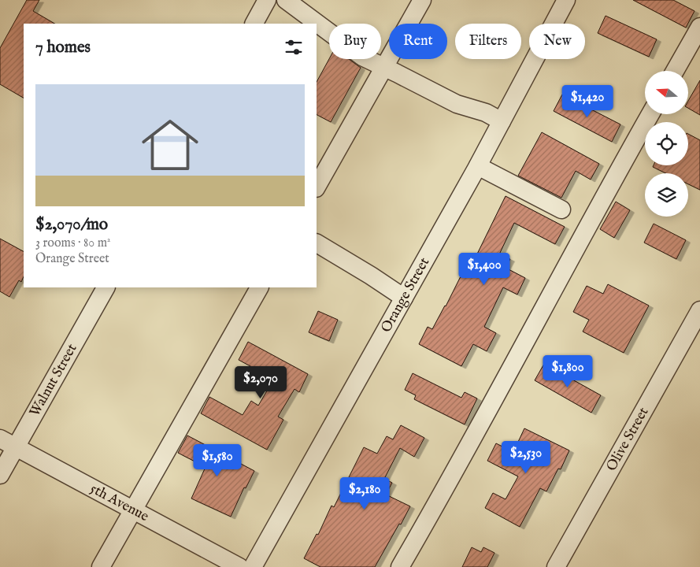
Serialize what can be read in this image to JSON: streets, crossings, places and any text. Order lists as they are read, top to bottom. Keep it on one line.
{"streets":{"street":["Orange Street","Walnut Street","Olive Street","5th Avenue"]},"crossings":[["Walnut Street","5th Avenue"]],"north":"left","page":{"chip":["Buy","Rent","Filters","New"],"heading":"7 homes","list":[{"name":"$2,070/mo","note":"3 rooms · 80 m² · Orange Street"}],"price":["$1,420","$1,400","$1,800","$2,070","$2,530","$1,580","$2,180"]}}
